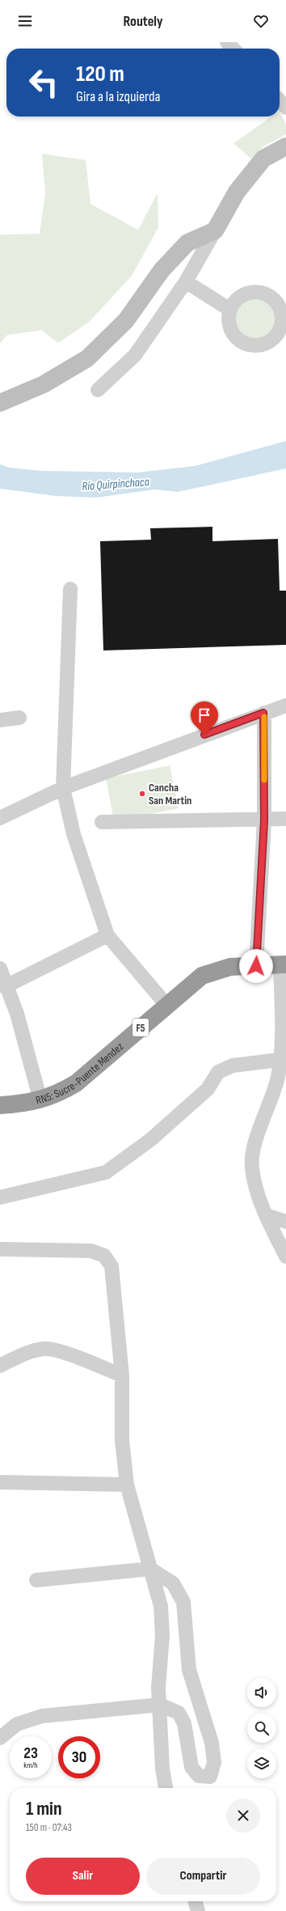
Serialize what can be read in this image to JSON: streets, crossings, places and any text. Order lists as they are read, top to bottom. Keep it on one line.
{"streets":{"highway":["F5","RN5: Sucre-Puente Mendez"]},"water":["Río Quirpinchaca"],"places":["Cancha San Martin"],"page":{"header":"Routely","turn":["120 m","Gira a la izquierda"],"speed":"23 km/h","limit":"30","heading":["1 min","150 m · 07:43"],"buttons":["Salir","Compartir"]}}
